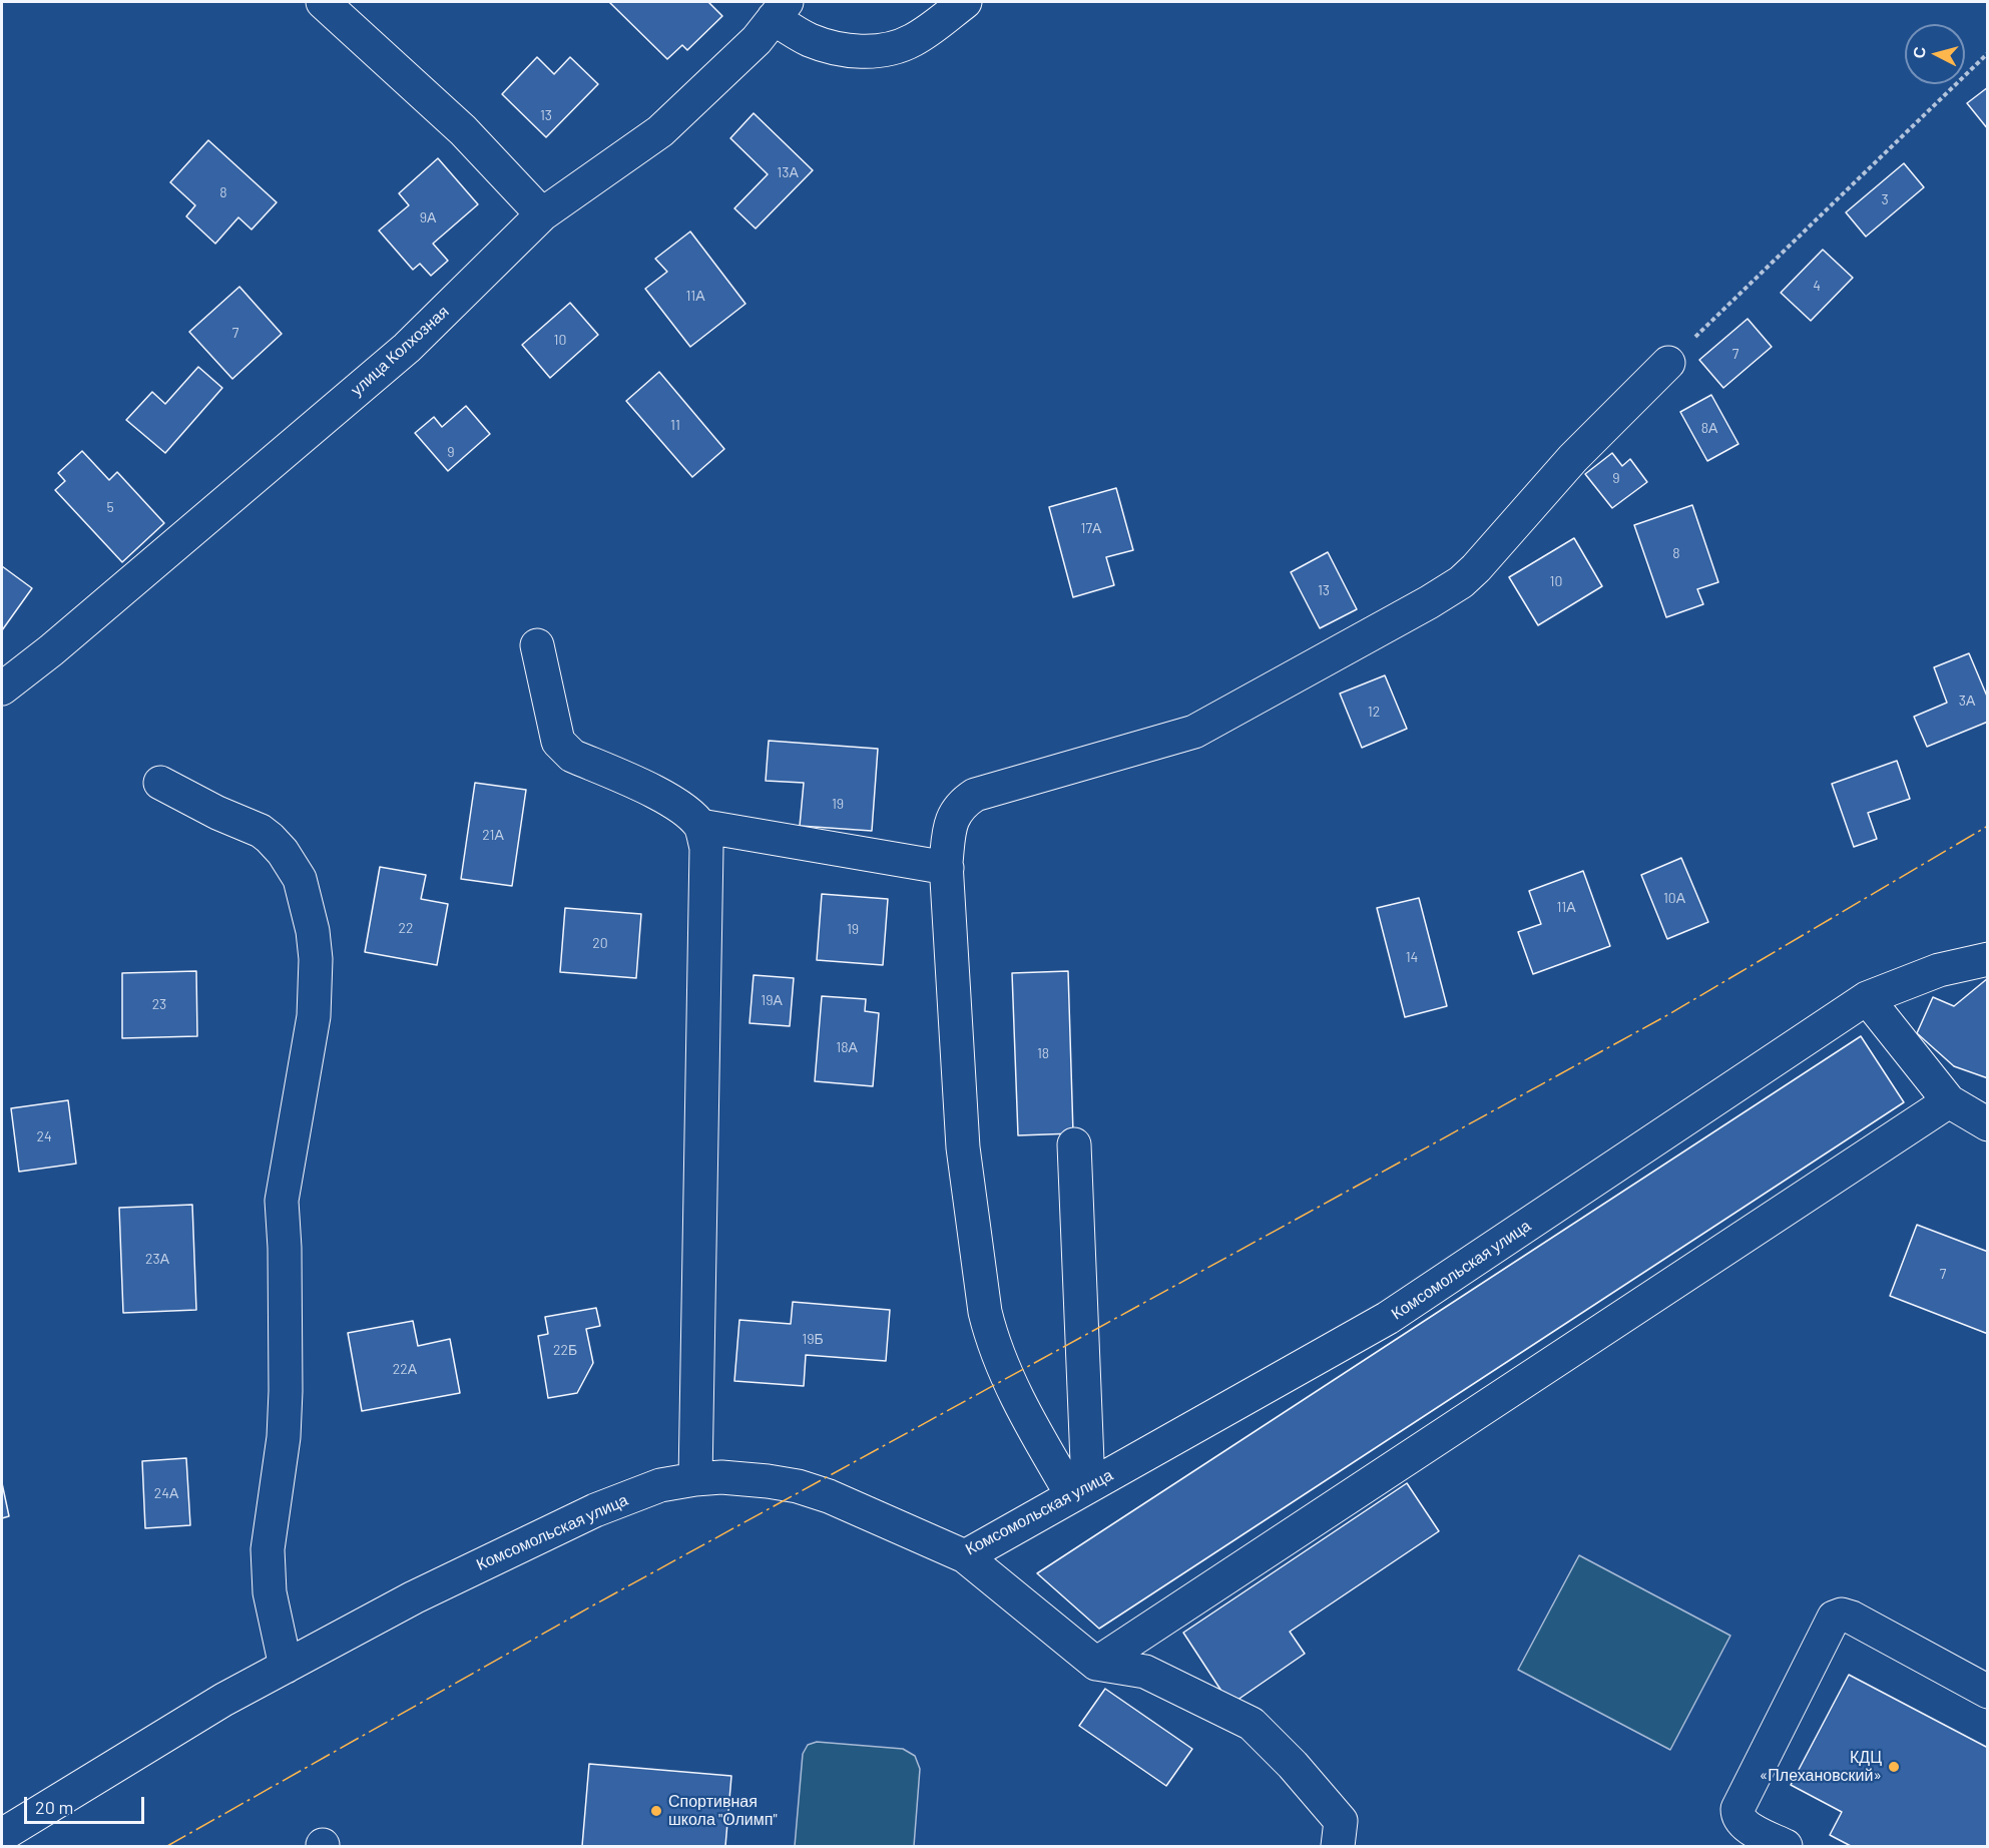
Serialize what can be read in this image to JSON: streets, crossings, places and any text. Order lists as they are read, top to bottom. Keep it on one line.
{"streets":{"street":["улица Колхозная","Комсомольская улица"]},"places":["КДЦ «Плехановский»","Спортивная школа \"Олимп\""],"house_numbers":["13","13А","8","3","9А","4","11А","7","10","7","11","8А","9","9","5","17А","8","10","13","3А","12","19","21А","10А","11А","22","19","20","14","19А","23","18А","18","24","23А","7","19Б","22Б","22А","24А"],"scale_bar":"20 m","north":"left"}
